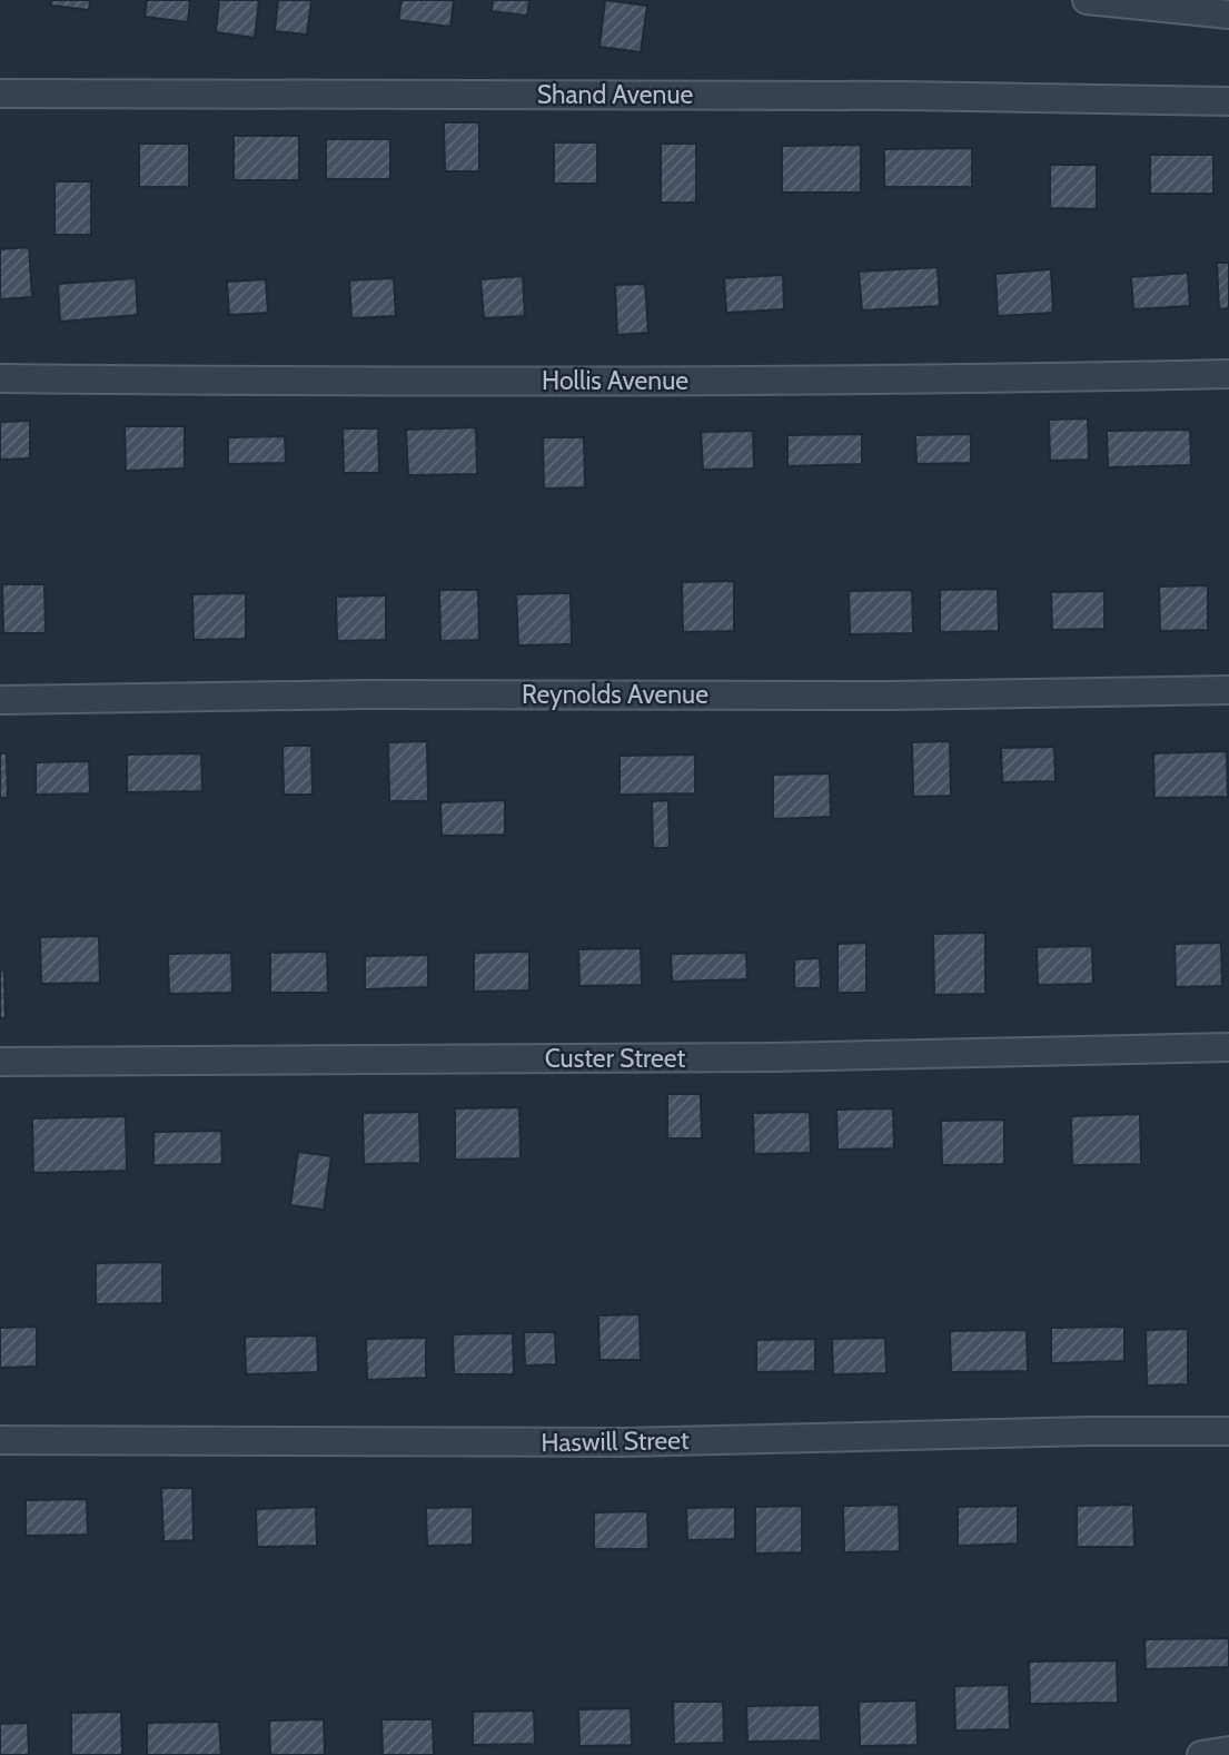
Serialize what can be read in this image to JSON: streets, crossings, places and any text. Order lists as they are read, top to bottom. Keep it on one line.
{"streets":{"street":["Shand Avenue","Hollis Avenue","Reynolds Avenue","Custer Street","Haswill Street"]}}
